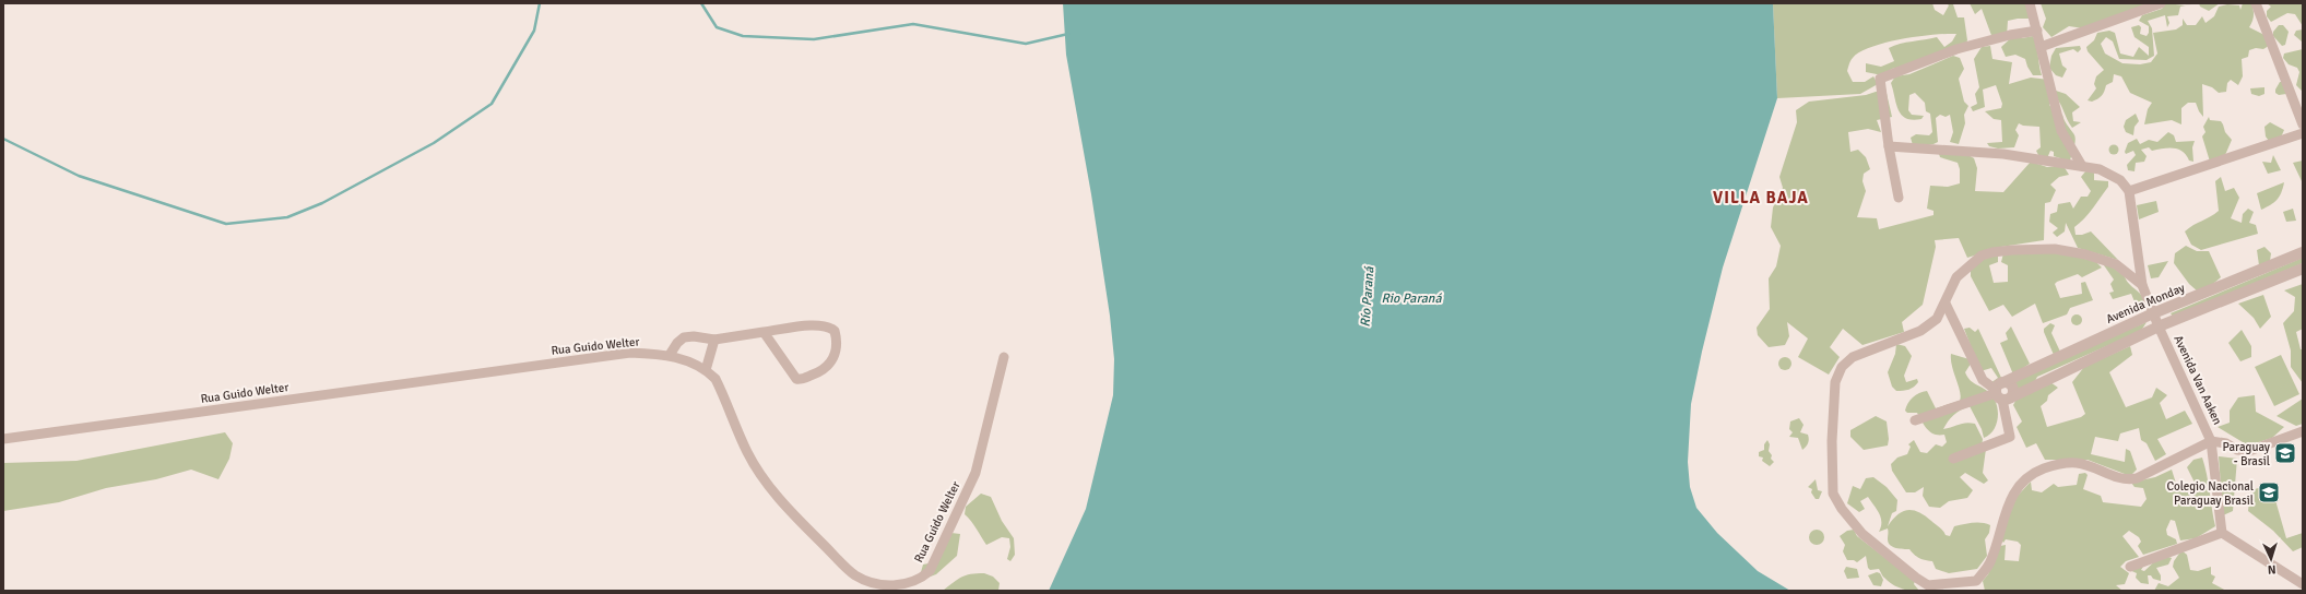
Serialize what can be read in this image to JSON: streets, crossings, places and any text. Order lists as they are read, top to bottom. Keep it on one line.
{"streets":{"street":["Avenida Monday","Rua Guido Welter","Avenida Van Aaken"]},"crossings":[["Avenida Monday","Avenida Van Aaken"]],"districts":["VILLA BAJA"],"water":["Río Paraná","Rio Paraná"],"places":{"school or university":["Paraguay - Brasil","Colegio Nacional Paraguay Brasil"]},"north":"bottom"}
